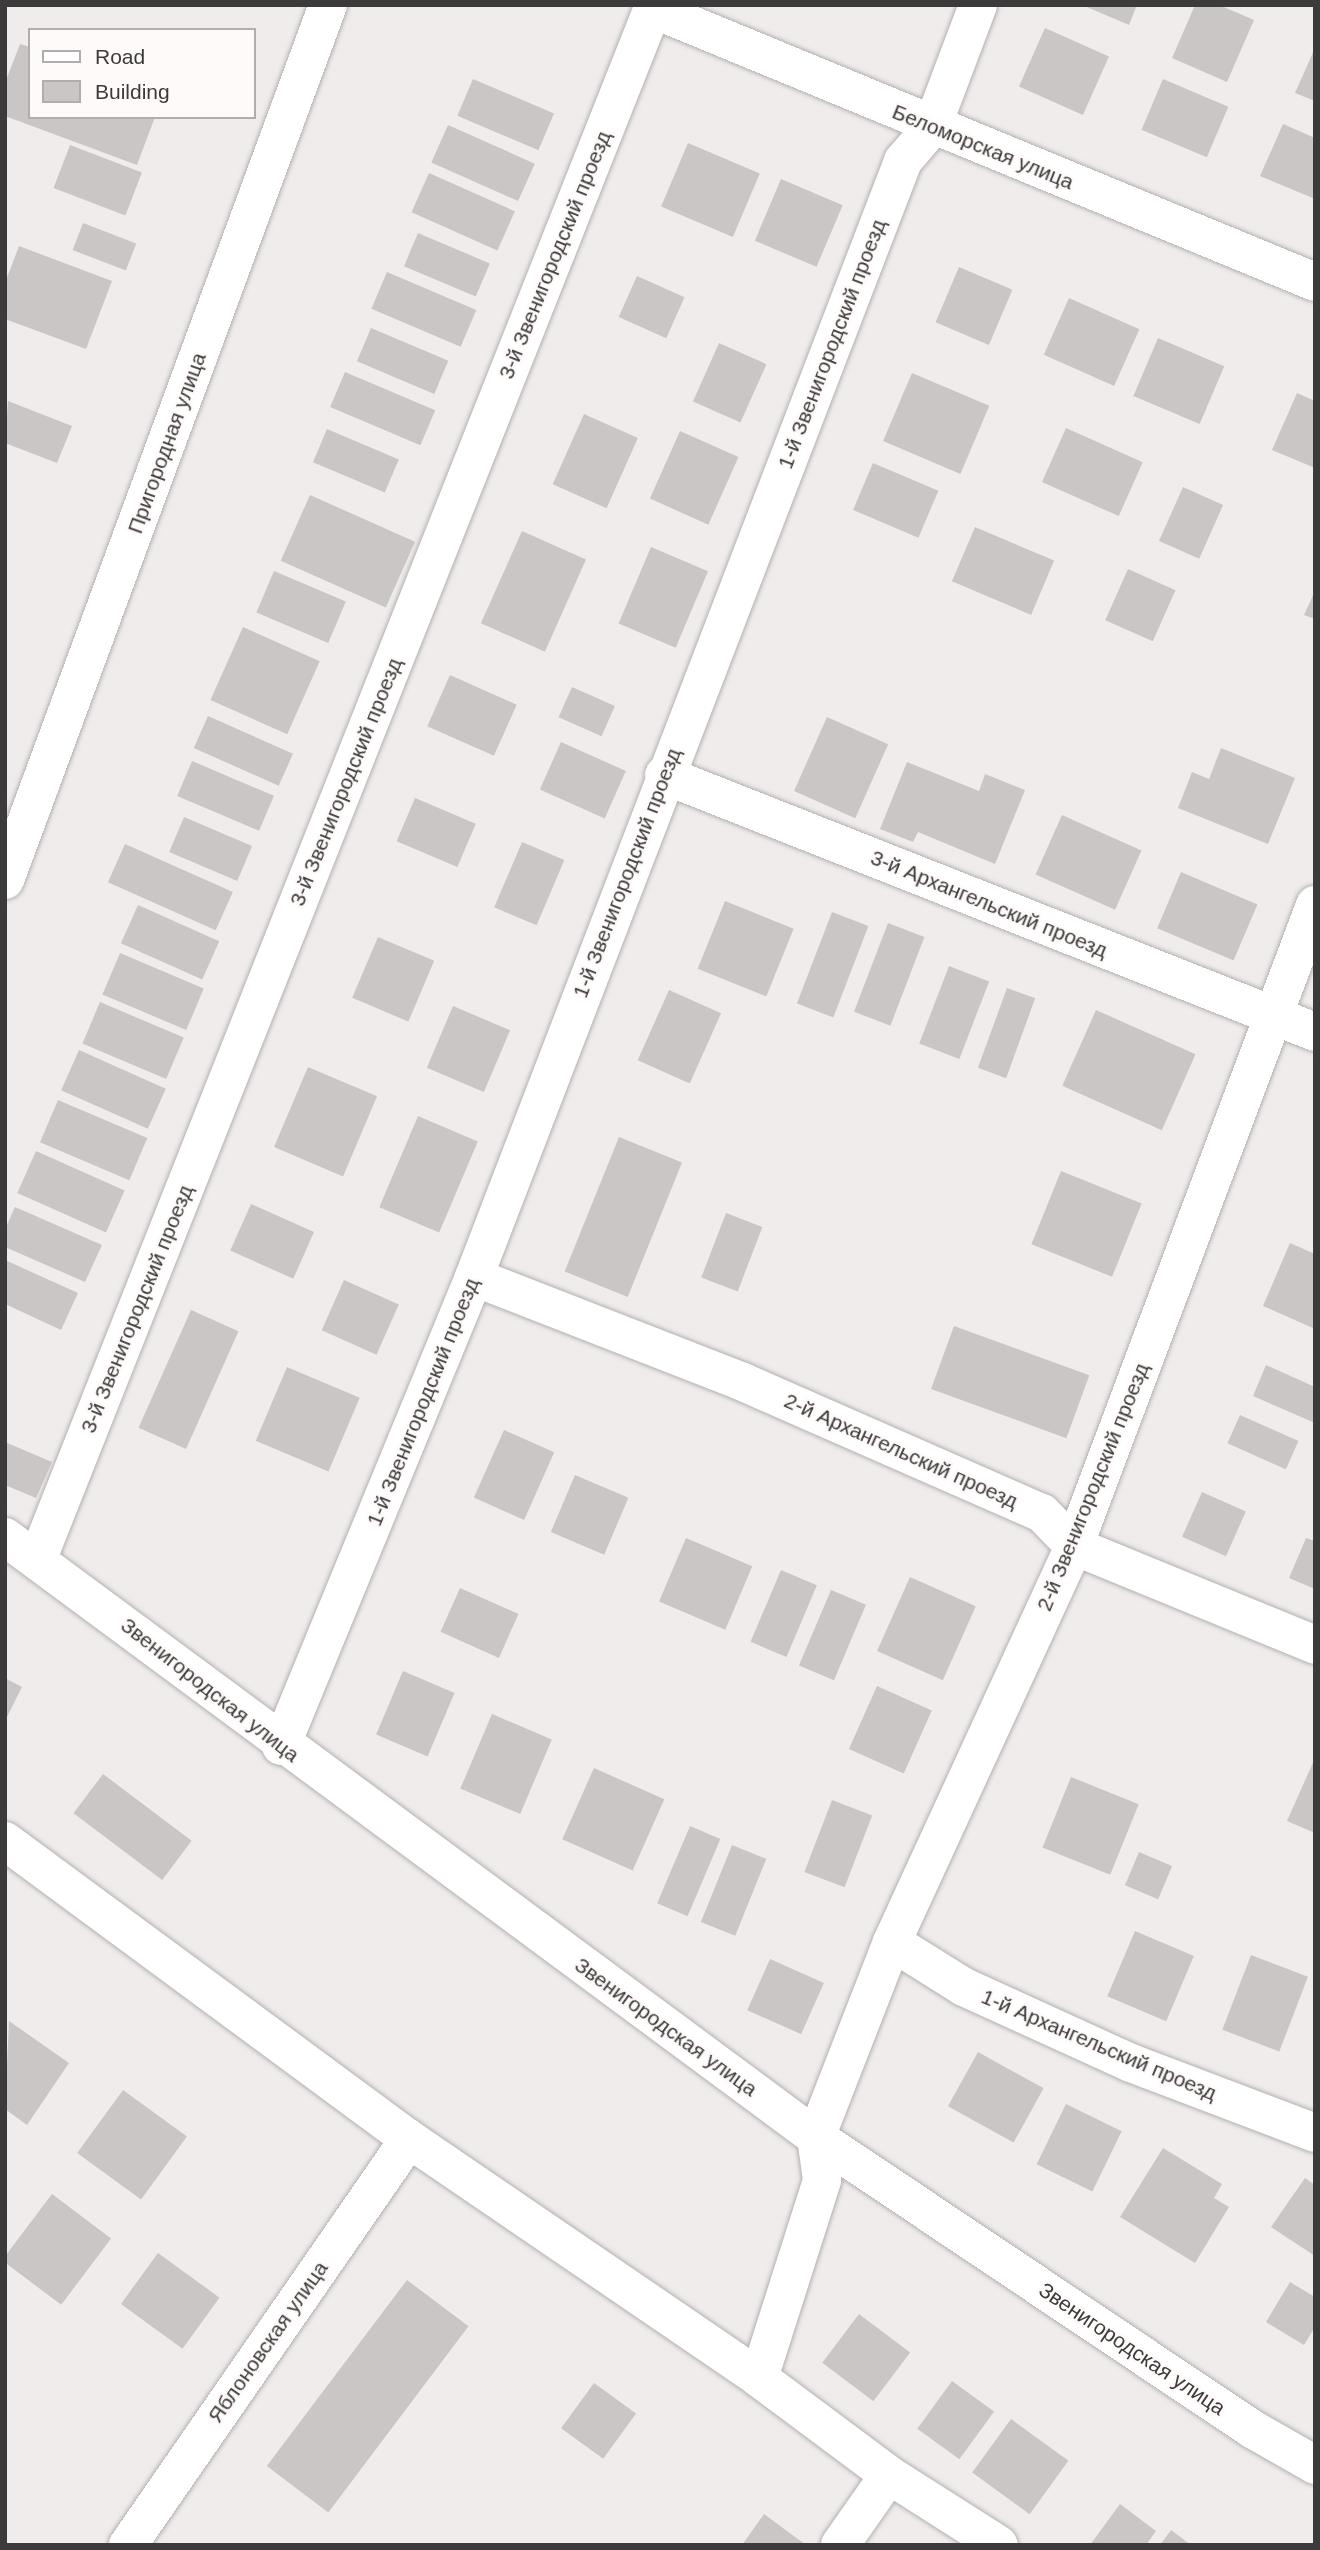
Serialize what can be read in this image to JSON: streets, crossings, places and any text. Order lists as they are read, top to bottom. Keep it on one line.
{"streets":{"street":["Беломорская улица","3-й Звенигородский проезд","1-й Звенигородский проезд","Пригородная улица","3-й Архангельский проезд","2-й Архангельский проезд","2-й Звенигородский проезд","Звенигородская улица","1-й Архангельский проезд","Яблоновская улица"]},"crossings":[["Беломорская улица","3-й Звенигородский проезд"],["Беломорская улица","1-й Звенигородский проезд"],["3-й Звенигородский проезд","Звенигородская улица"],["1-й Звенигородский проезд","3-й Архангельский проезд"],["1-й Звенигородский проезд","2-й Архангельский проезд"],["1-й Звенигородский проезд","Звенигородская улица"],["3-й Архангельский проезд","2-й Звенигородский проезд"],["2-й Архангельский проезд","2-й Звенигородский проезд"],["2-й Звенигородский проезд","Звенигородская улица"],["2-й Звенигородский проезд","1-й Архангельский проезд"]],"legend":["Road","Building"]}
